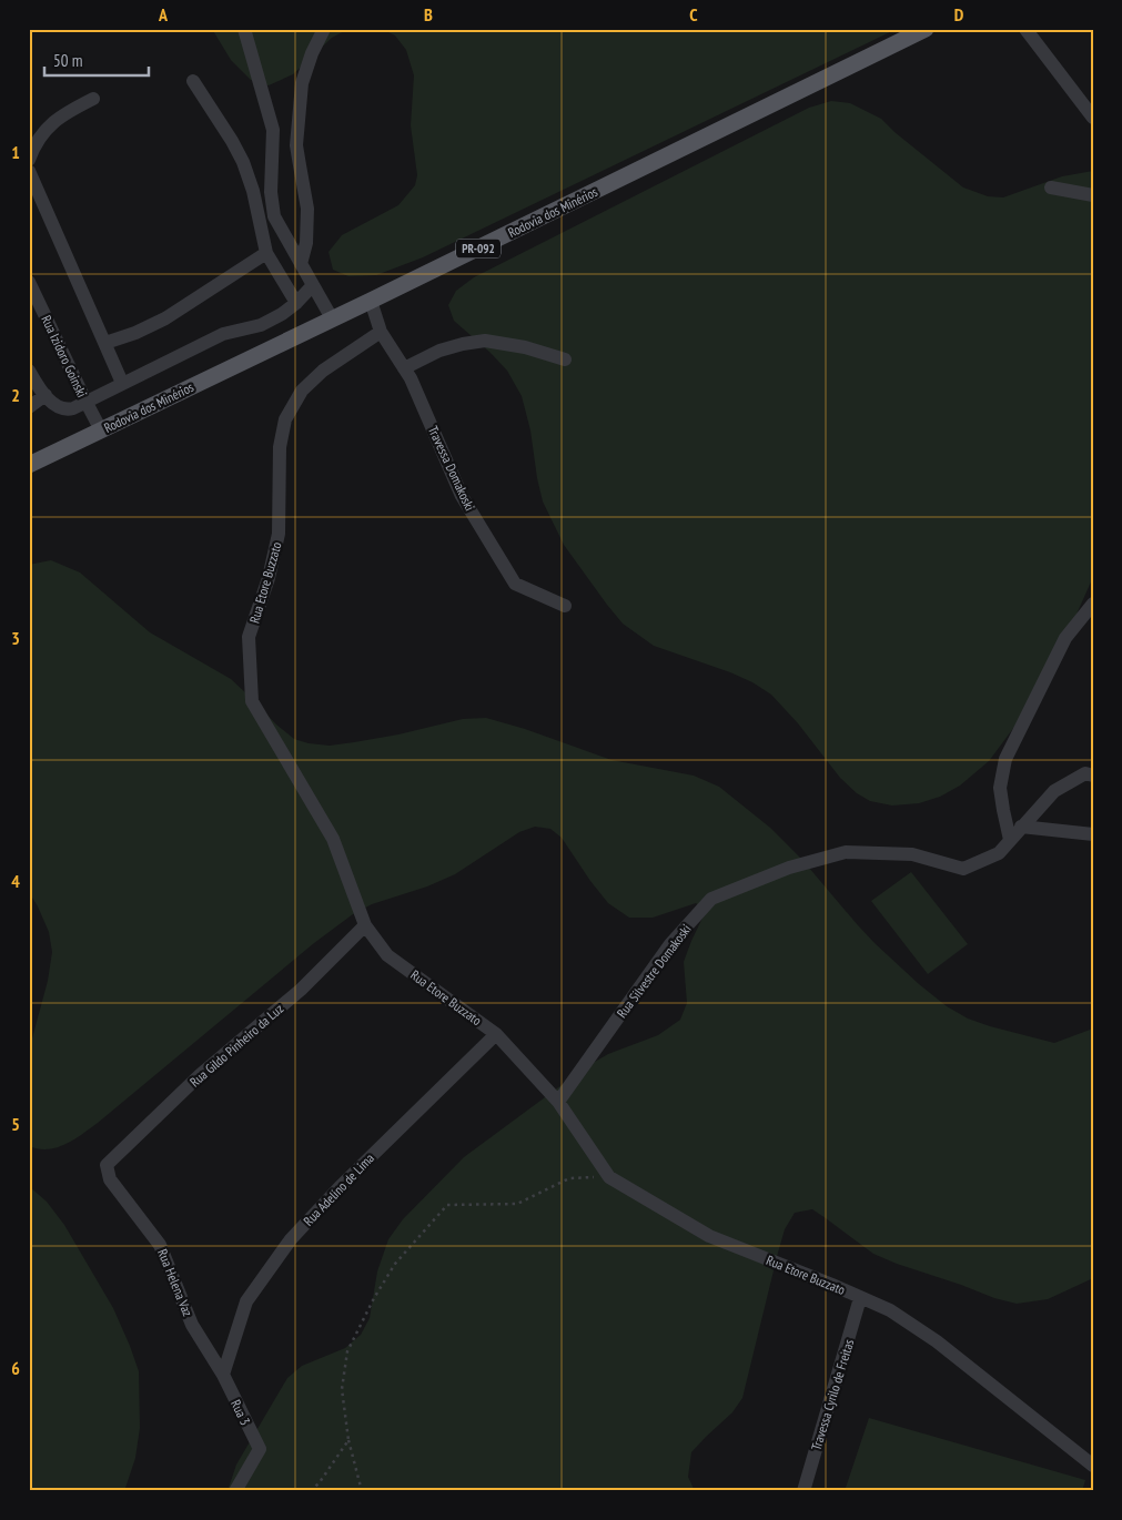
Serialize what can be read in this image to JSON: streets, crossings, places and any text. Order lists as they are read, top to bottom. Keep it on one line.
{"streets":{"main road":["Rodovia dos Minérios","PR-092"],"street":["Rua Izidoro Goinski","Travessa Domakoski","Rua Etore Buzzato","Rua Silvestre Domakoski","Rua Gildo Pinheiro da Luz","Rua Adelino de Lima","Rua Helena Vaz","Travessa Cyrilo de Freitas","Rua 3"]},"crossings":[["Rodovia dos Minérios","Rua Izidoro Goinski"],["Travessa Domakoski","Rua Etore Buzzato"],["Rua Etore Buzzato","Rua Silvestre Domakoski"],["Rua Etore Buzzato","Rua Gildo Pinheiro da Luz"],["Rua Etore Buzzato","Rua Adelino de Lima"],["Rua Etore Buzzato","Travessa Cyrilo de Freitas"],["Rua Gildo Pinheiro da Luz","Rua Helena Vaz"],["Rua Adelino de Lima","Rua Helena Vaz"],["Rua Adelino de Lima","Rua 3"],["Rua Helena Vaz","Rua 3"]],"scale_bar":"50 m","grid":{"columns":["A","B","C","D"],"rows":["1","2","3","4","5","6"]}}
